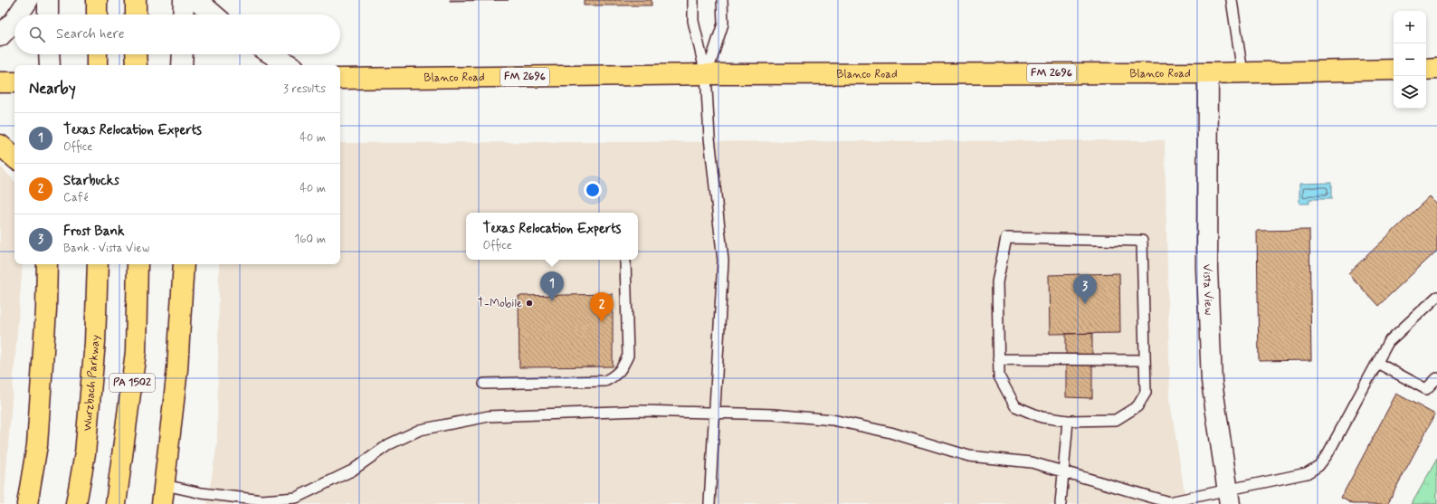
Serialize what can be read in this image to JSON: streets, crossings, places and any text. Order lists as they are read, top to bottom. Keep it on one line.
{"streets":{"main road":["FM 2696","Blanco Road","Wurzbach Parkway","PA 1502"],"street":["Vista View"]},"crossings":[["Blanco Road","Vista View"]],"places":["T-Mobile"],"page":{"map_buttons":["+","−"],"search":"Search here","heading":["Nearby","3 results"],"list":[{"mark":"1","name":"Texas Relocation Experts","note":"Office","value":"40 m"},{"mark":"2","name":"Starbucks","note":"Café","value":"40 m"},{"mark":"3","name":"Frost Bank","note":"Bank · Vista View","value":"160 m"}],"popup":["Texas Relocation Experts","Office"],"pins":["1","3","2"]}}
